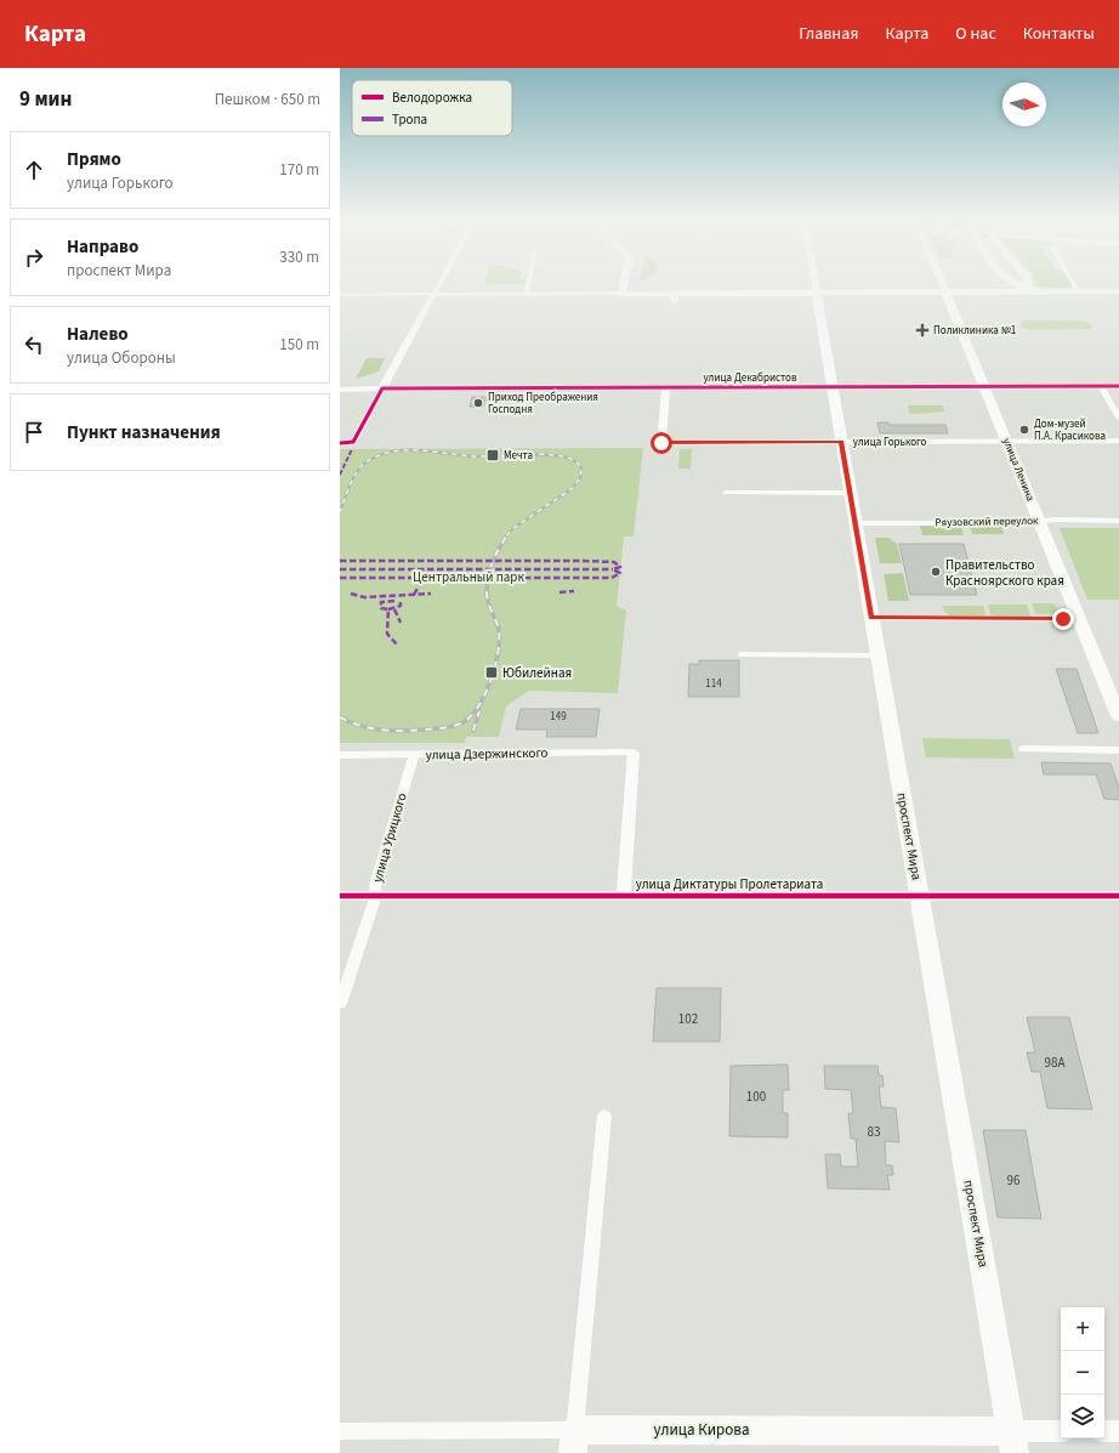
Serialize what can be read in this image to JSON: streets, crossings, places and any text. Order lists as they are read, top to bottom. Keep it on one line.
{"streets":{"main road":["улица Декабристов","улица Горького","улица Ленина","проспект Мира","улица Кирова"],"street":["Ряузовский переулок","улица Дзержинского","улица Урицкого","улица Диктатуры Пролетариата"]},"crossings":[["улица Декабристов","улица Горького"],["улица Декабристов","улица Ленина"],["улица Декабристов","проспект Мира"],["улица Горького","улица Ленина"],["улица Горького","проспект Мира"],["улица Ленина","Ряузовский переулок"],["Ряузовский переулок","проспект Мира"],["улица Дзержинского","улица Урицкого"],["проспект Мира","улица Диктатуры Пролетариата"],["проспект Мира","улица Кирова"],["улица Урицкого","улица Диктатуры Пролетариата"]],"parks":["Центральный парк"],"places":{"health":["Поликлиника №1"],"other":["Приход Преображения Господня","Дом-музей П.А. Красикова","Правительство Красноярского края"],"transit":["Мечта","Юбилейная"]},"house_numbers":["114","149","102","98А","100","83","96"],"legend":["Велодорожка","Тропа"],"north":"right","page":{"header":"Карта","nav":["Главная","Карта","О нас","Контакты"],"heading":["9 мин","Пешком · 650 m"],"list":[["Прямо","улица Горького","170 m"],["Направо","проспект Мира","330 m"],["Налево","улица Обороны","150 m"],"Пункт назначения"],"map_buttons":["+","−"]}}
